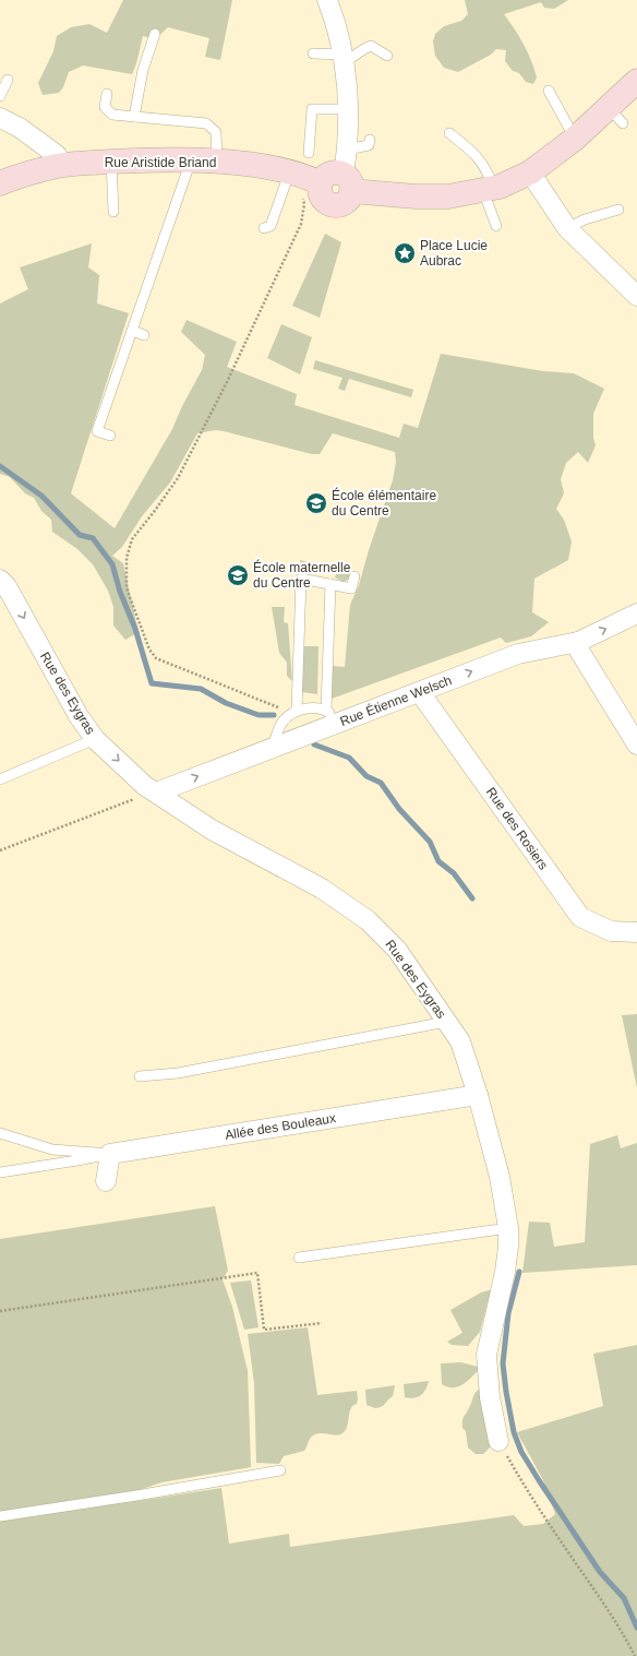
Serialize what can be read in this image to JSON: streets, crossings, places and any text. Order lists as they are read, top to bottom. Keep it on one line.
{"streets":{"street":["Rue Aristide Briand","Rue des Eygras","Rue Étienne Welsch","Rue des Rosiers","Allée des Bouleaux"]},"crossings":[["Rue des Eygras","Rue Étienne Welsch"],["Rue des Eygras","Allée des Bouleaux"],["Rue Étienne Welsch","Rue des Rosiers"]],"one_way":["Rue Étienne Welsch"],"places":{"place":["Place Lucie Aubrac"],"school or university":["École élémentaire du Centre","École maternelle du Centre"]}}
